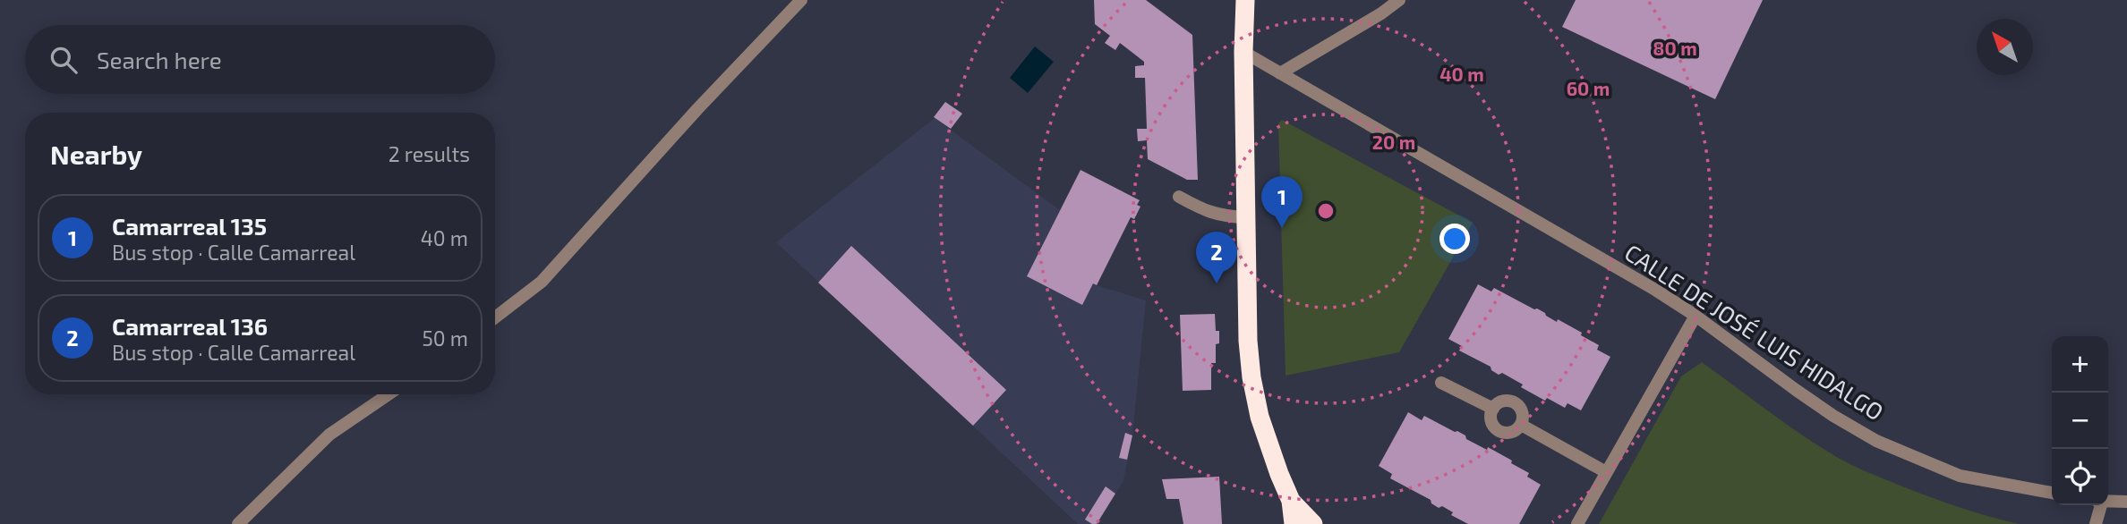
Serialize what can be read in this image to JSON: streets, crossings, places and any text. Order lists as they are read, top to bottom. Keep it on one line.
{"streets":{"street":["CALLE DE JOSÉ LUIS HIDALGO"]},"north":"top left","page":{"search":"Search here","heading":["Nearby","2 results"],"pins":["1","2"],"list":[{"mark":"1","name":"Camarreal 135","note":"Bus stop · Calle Camarreal","value":"40 m"},{"mark":"2","name":"Camarreal 136","note":"Bus stop · Calle Camarreal","value":"50 m"}],"map_buttons":["+","−"]},"rings":["80 m","40 m","60 m","20 m"]}
